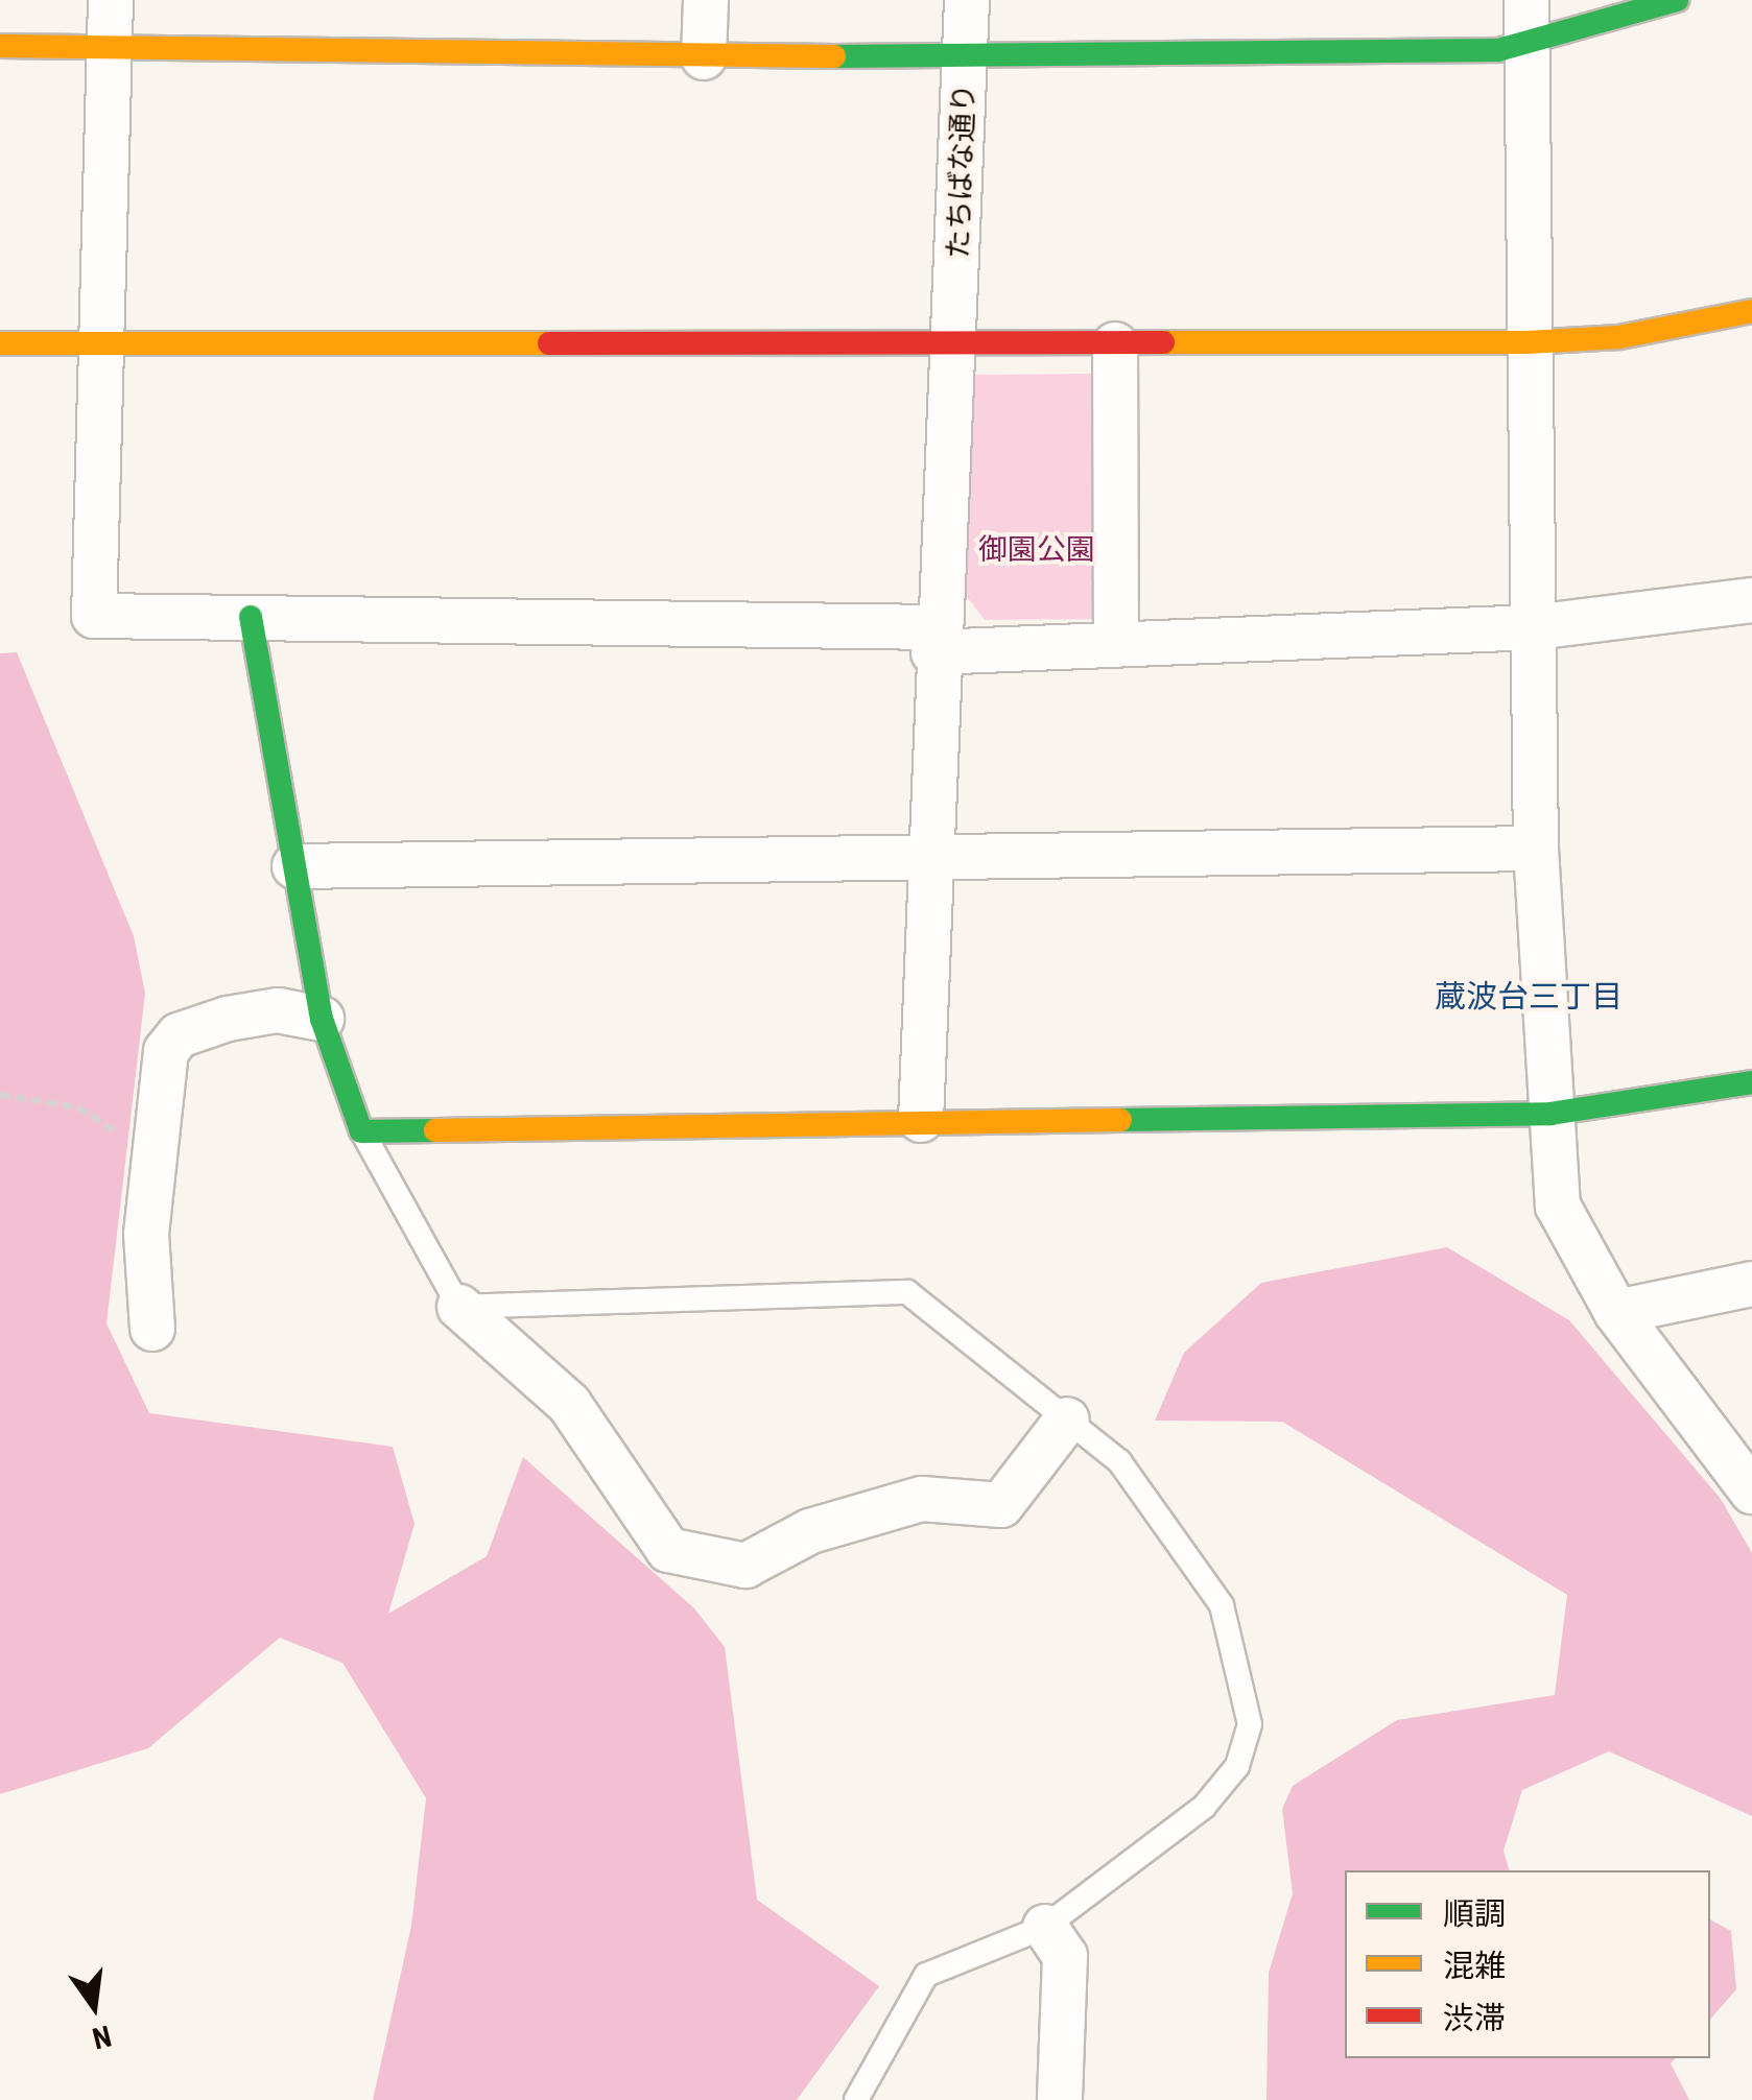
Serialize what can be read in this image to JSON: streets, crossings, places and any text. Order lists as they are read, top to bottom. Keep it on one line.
{"streets":{"street":["たちばな通り"]},"districts":["蔵波台三丁目"],"parks":["御園公園"],"legend":["順調","混雑","渋滞"],"north":"bottom"}
